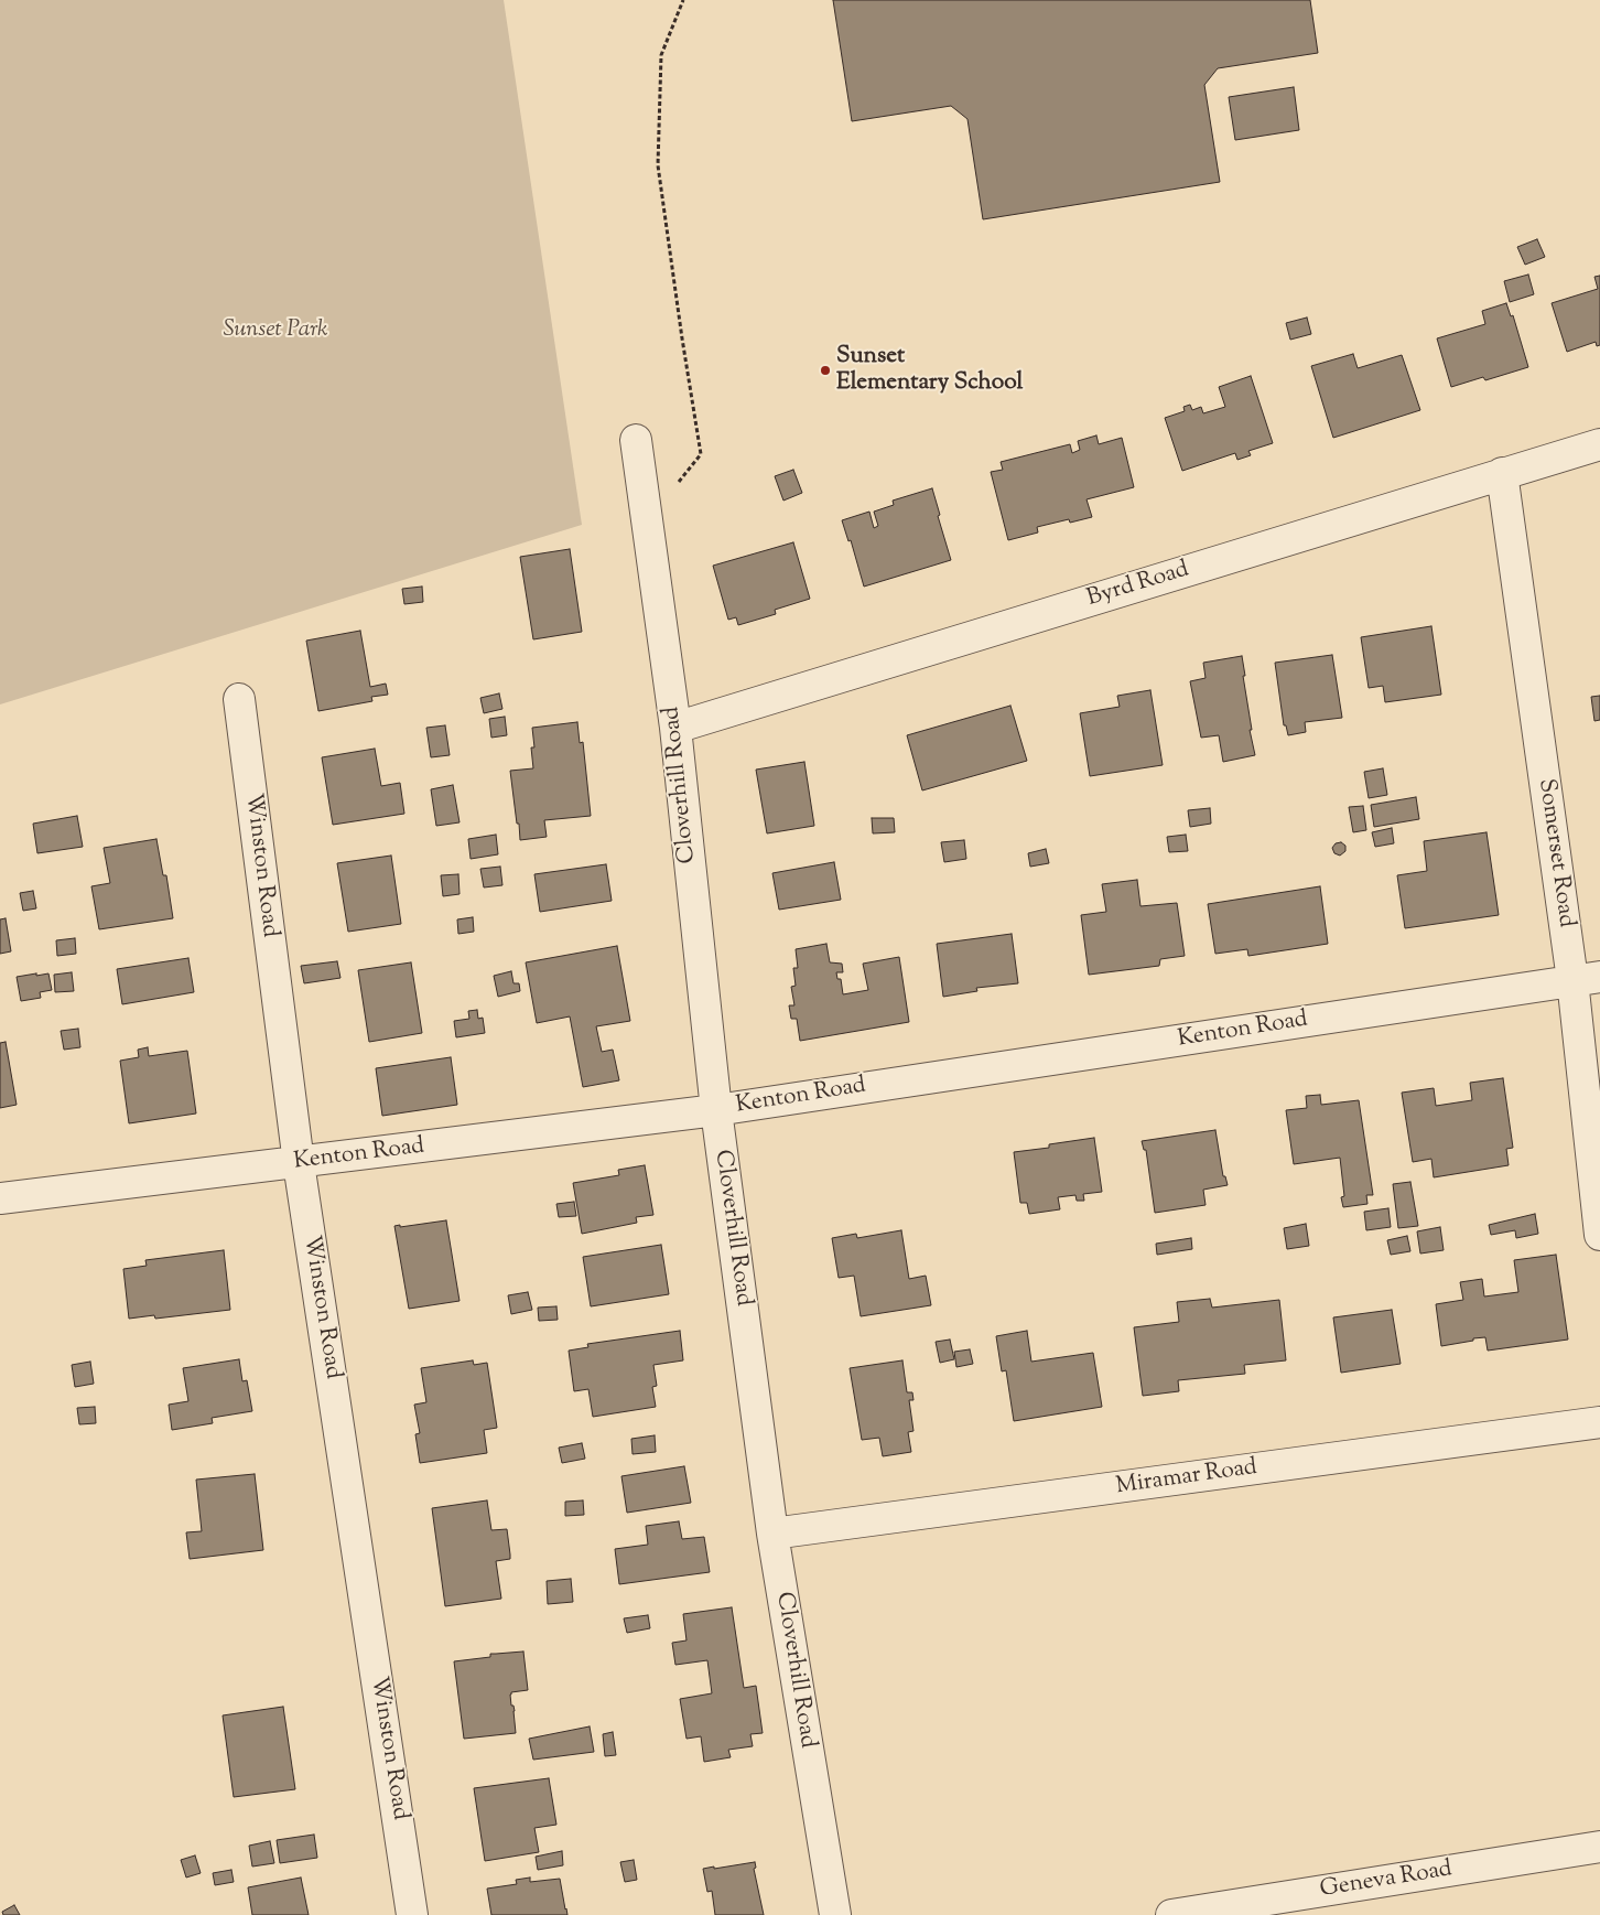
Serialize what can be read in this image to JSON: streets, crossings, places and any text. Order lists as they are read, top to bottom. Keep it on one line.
{"streets":{"street":["Byrd Road","Cloverhill Road","Somerset Road","Winston Road","Kenton Road","Miramar Road","Geneva Road"]},"crossings":[["Byrd Road","Cloverhill Road"],["Byrd Road","Somerset Road"],["Cloverhill Road","Kenton Road"],["Cloverhill Road","Miramar Road"],["Somerset Road","Kenton Road"],["Winston Road","Kenton Road"]],"parks":["Sunset Park"],"places":["Sunset Elementary School"]}
